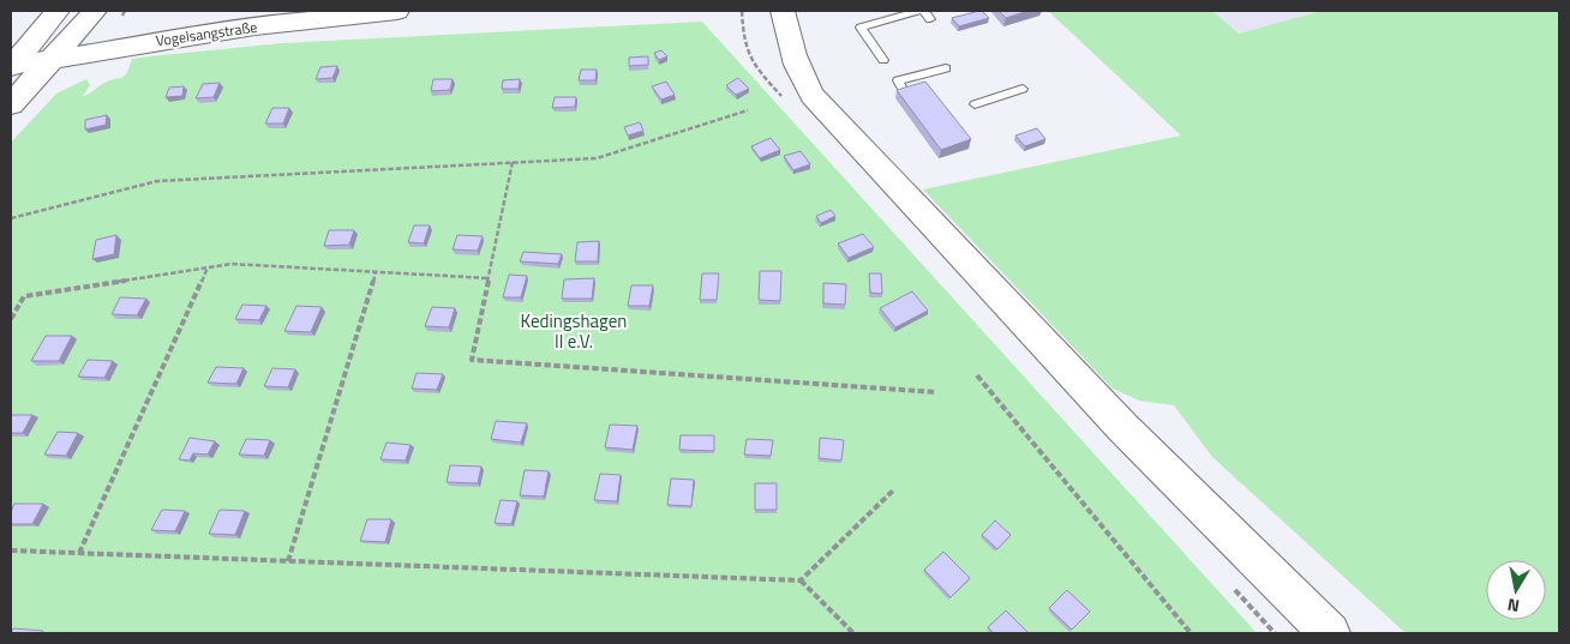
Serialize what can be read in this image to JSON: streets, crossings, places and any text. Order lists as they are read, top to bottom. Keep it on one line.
{"streets":{"street":["Vogelsangstraße"]},"parks":["Kedingshagen II e.V."],"north":"bottom"}
